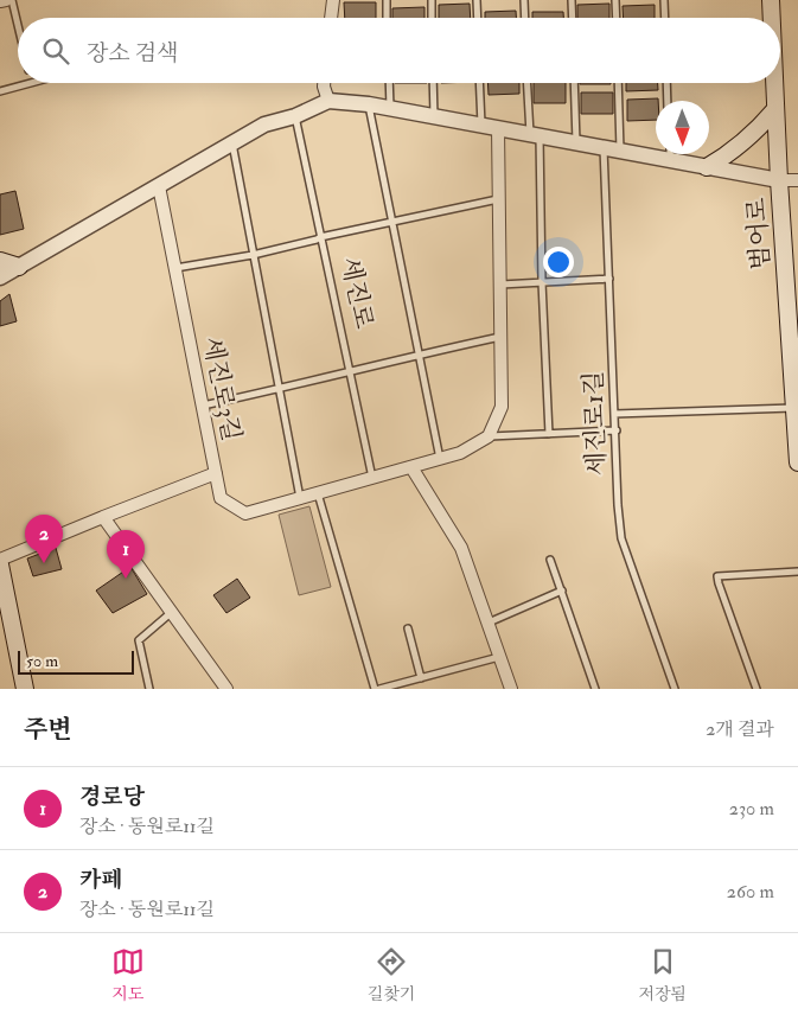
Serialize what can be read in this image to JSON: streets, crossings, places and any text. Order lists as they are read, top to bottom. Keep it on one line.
{"streets":{"main road":["범어로"],"street":["세진로3길"],"lane":["세진로","세진로1길"]},"crossings":[["세진로","세진로3길"]],"scale_bar":"50 m","north":"bottom","page":{"search":"장소 검색","pins":["2","1"],"scale":"50 m","heading":["주변","2개 결과"],"list":[{"mark":"1","name":"경로당","note":"장소 · 동원로11길","value":"230 m"},{"mark":"2","name":"카페","note":"장소 · 동원로11길","value":"260 m"}],"nav":["지도","길찾기","저장됨"]}}
